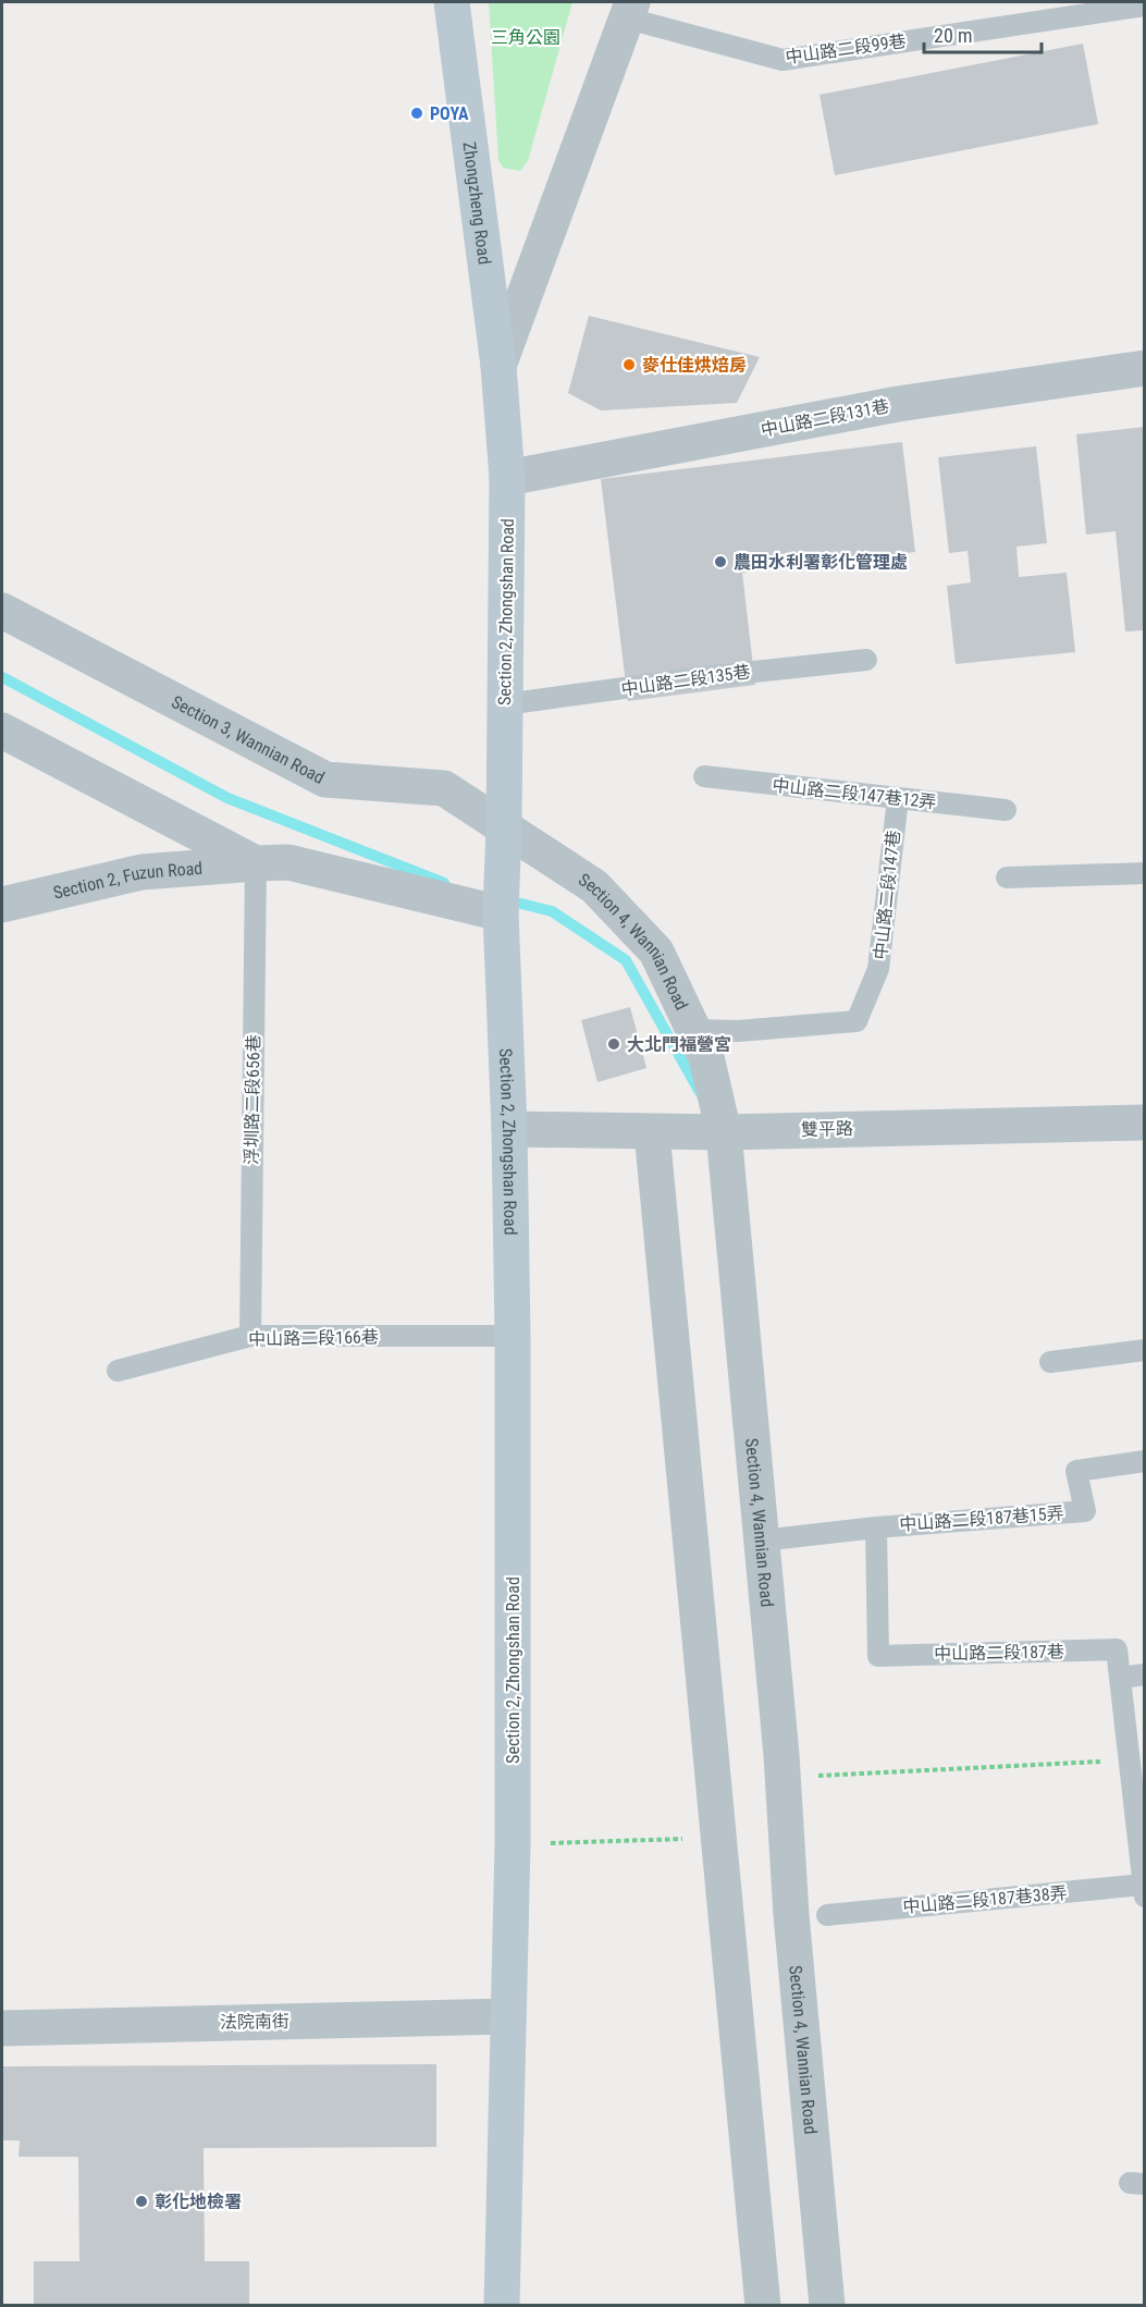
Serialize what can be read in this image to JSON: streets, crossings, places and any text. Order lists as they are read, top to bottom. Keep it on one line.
{"streets":{"street":["Zhongzheng Road","中山路二段131巷","Section 2, Zhongshan Road","Section 3, Wannian Road","Section 2, Fuzun Road","Section 4, Wannian Road","雙平路","法院南街"],"lane":["中山路二段99巷","中山路二段135巷","中山路二段147巷12弄","中山路二段147巷","浮圳路二段656巷","中山路二段166巷","中山路二段187巷15弄","中山路二段187巷","中山路二段187巷38弄"]},"crossings":[["中山路二段99巷","Section 2, Zhongshan Road"],["Zhongzheng Road","Section 2, Zhongshan Road"],["中山路二段131巷","Section 2, Zhongshan Road"],["Section 2, Zhongshan Road","中山路二段135巷"],["Section 2, Zhongshan Road","Section 3, Wannian Road"],["Section 2, Zhongshan Road","Section 4, Wannian Road"],["Section 2, Zhongshan Road","雙平路"],["Section 2, Zhongshan Road","中山路二段166巷"],["Section 2, Zhongshan Road","法院南街"],["Section 3, Wannian Road","Section 4, Wannian Road"],["中山路二段147巷12弄","中山路二段147巷"],["Section 2, Fuzun Road","浮圳路二段656巷"],["中山路二段147巷","Section 4, Wannian Road"],["Section 4, Wannian Road","雙平路"],["浮圳路二段656巷","中山路二段166巷"],["中山路二段187巷15弄","中山路二段187巷"],["中山路二段187巷","中山路二段187巷38弄"]],"parks":["三角公園"],"places":["POYA","麥仕佳烘焙房","農田水利署彰化管理處","大北門福營宮","彰化地檢署"],"scale_bar":"20 m"}
